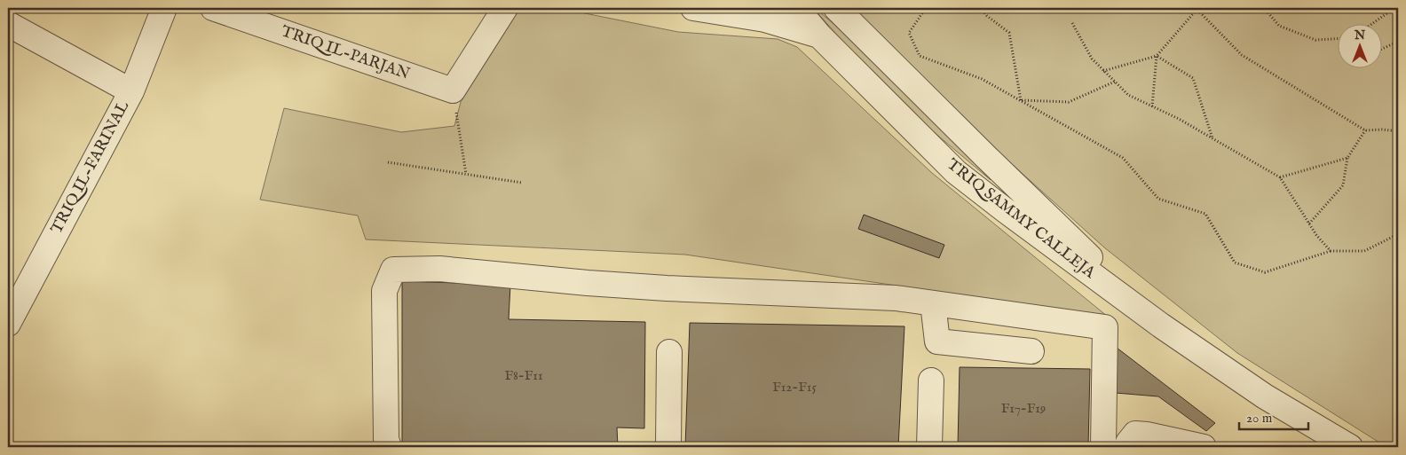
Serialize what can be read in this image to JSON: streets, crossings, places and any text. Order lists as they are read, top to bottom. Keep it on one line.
{"streets":{"street":["TRIQ IL-PARJAN","TRIQ IL-FARINAL","TRIQ SAMMY CALLEJA"]},"house_numbers":["F8-F11","F12-F15","F17-F19"],"scale_bar":"20 m","north":"top"}
